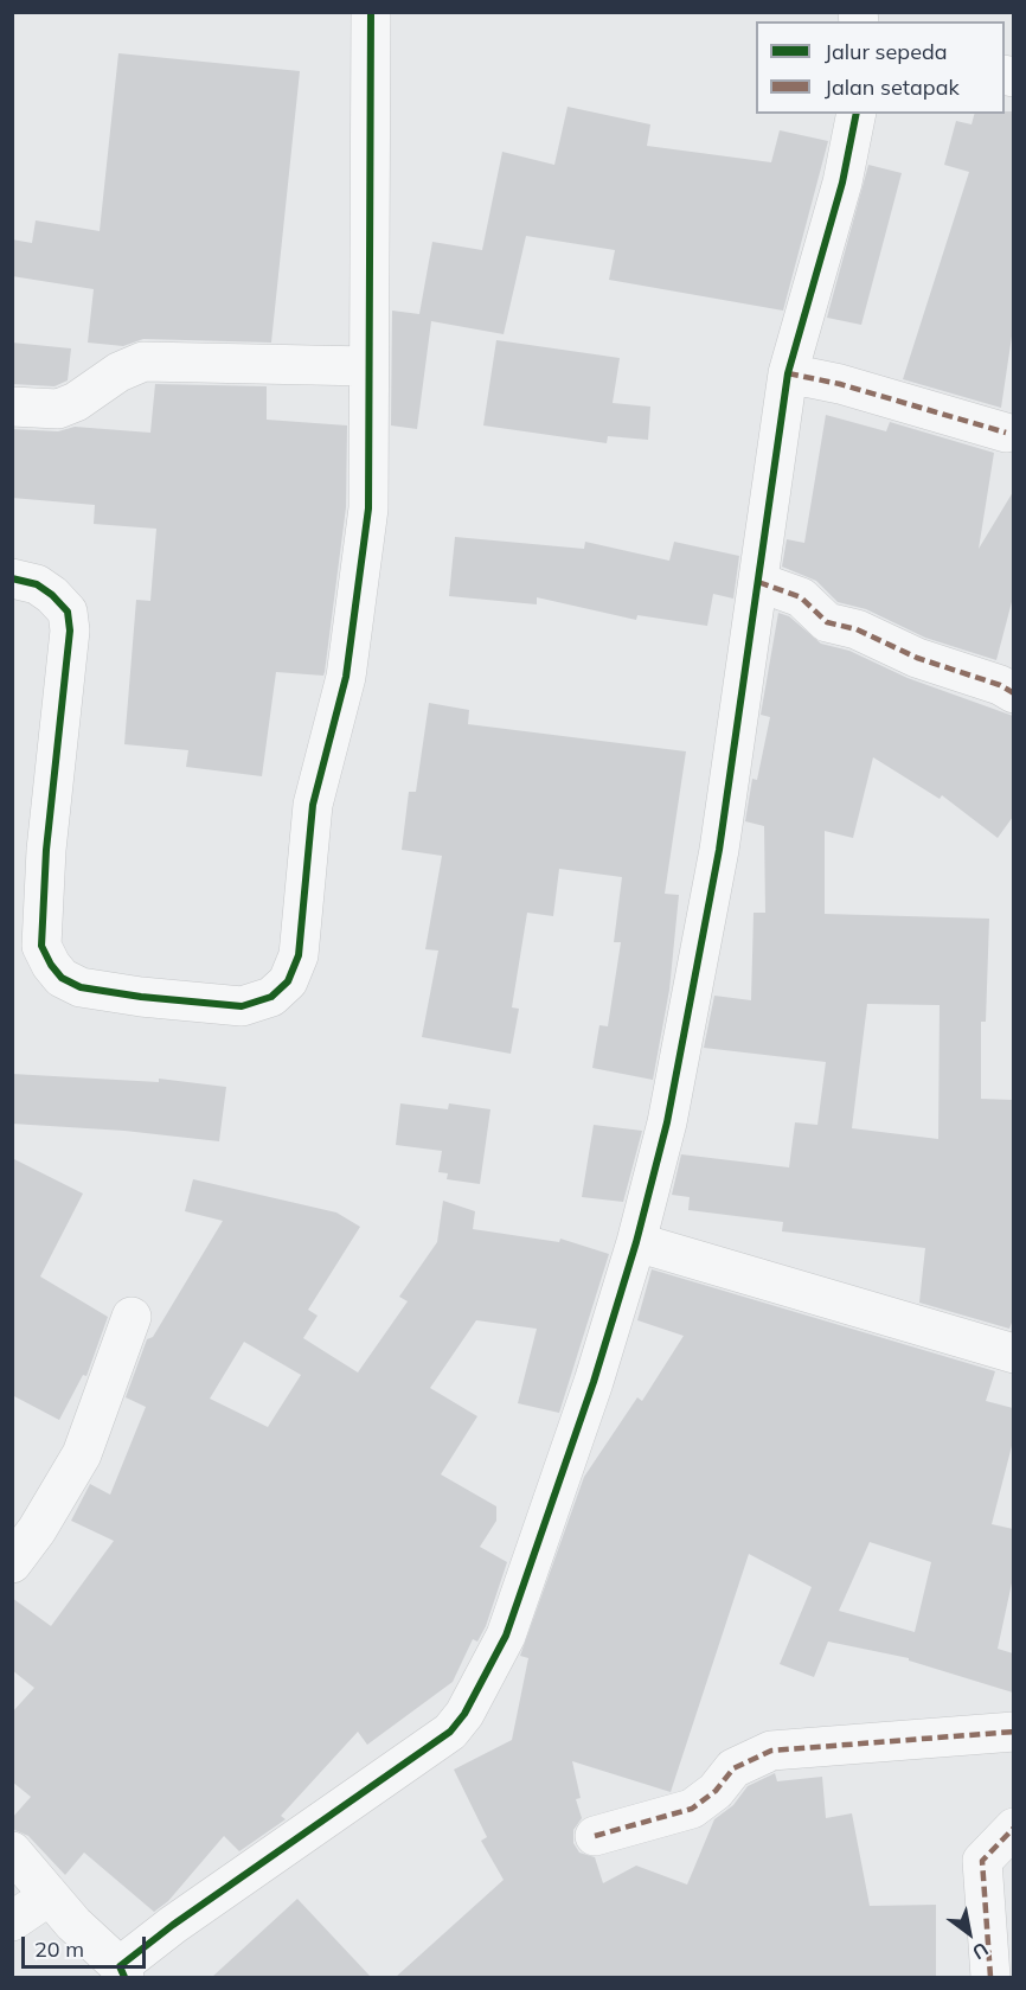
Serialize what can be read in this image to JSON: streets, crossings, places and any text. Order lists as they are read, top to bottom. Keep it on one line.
{"legend":["Jalur sepeda","Jalan setapak"],"scale_bar":"20 m","north":"bottom right"}
